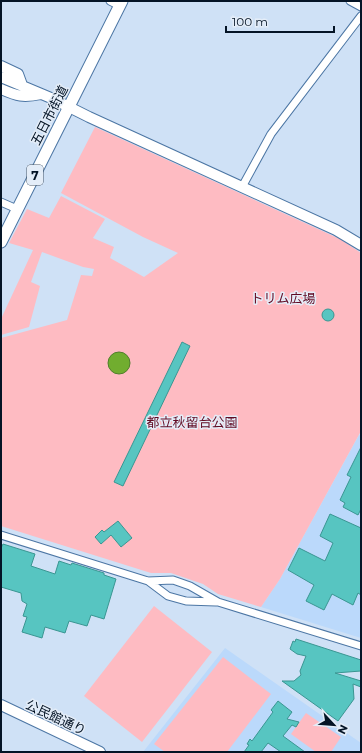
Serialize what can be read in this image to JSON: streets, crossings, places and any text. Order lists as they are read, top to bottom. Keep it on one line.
{"streets":{"main road":["五日市街道","7"],"street":["公民館通り"]},"parks":["トリム広場","都立秋留台公園"],"scale_bar":"100 m","north":"bottom right"}
